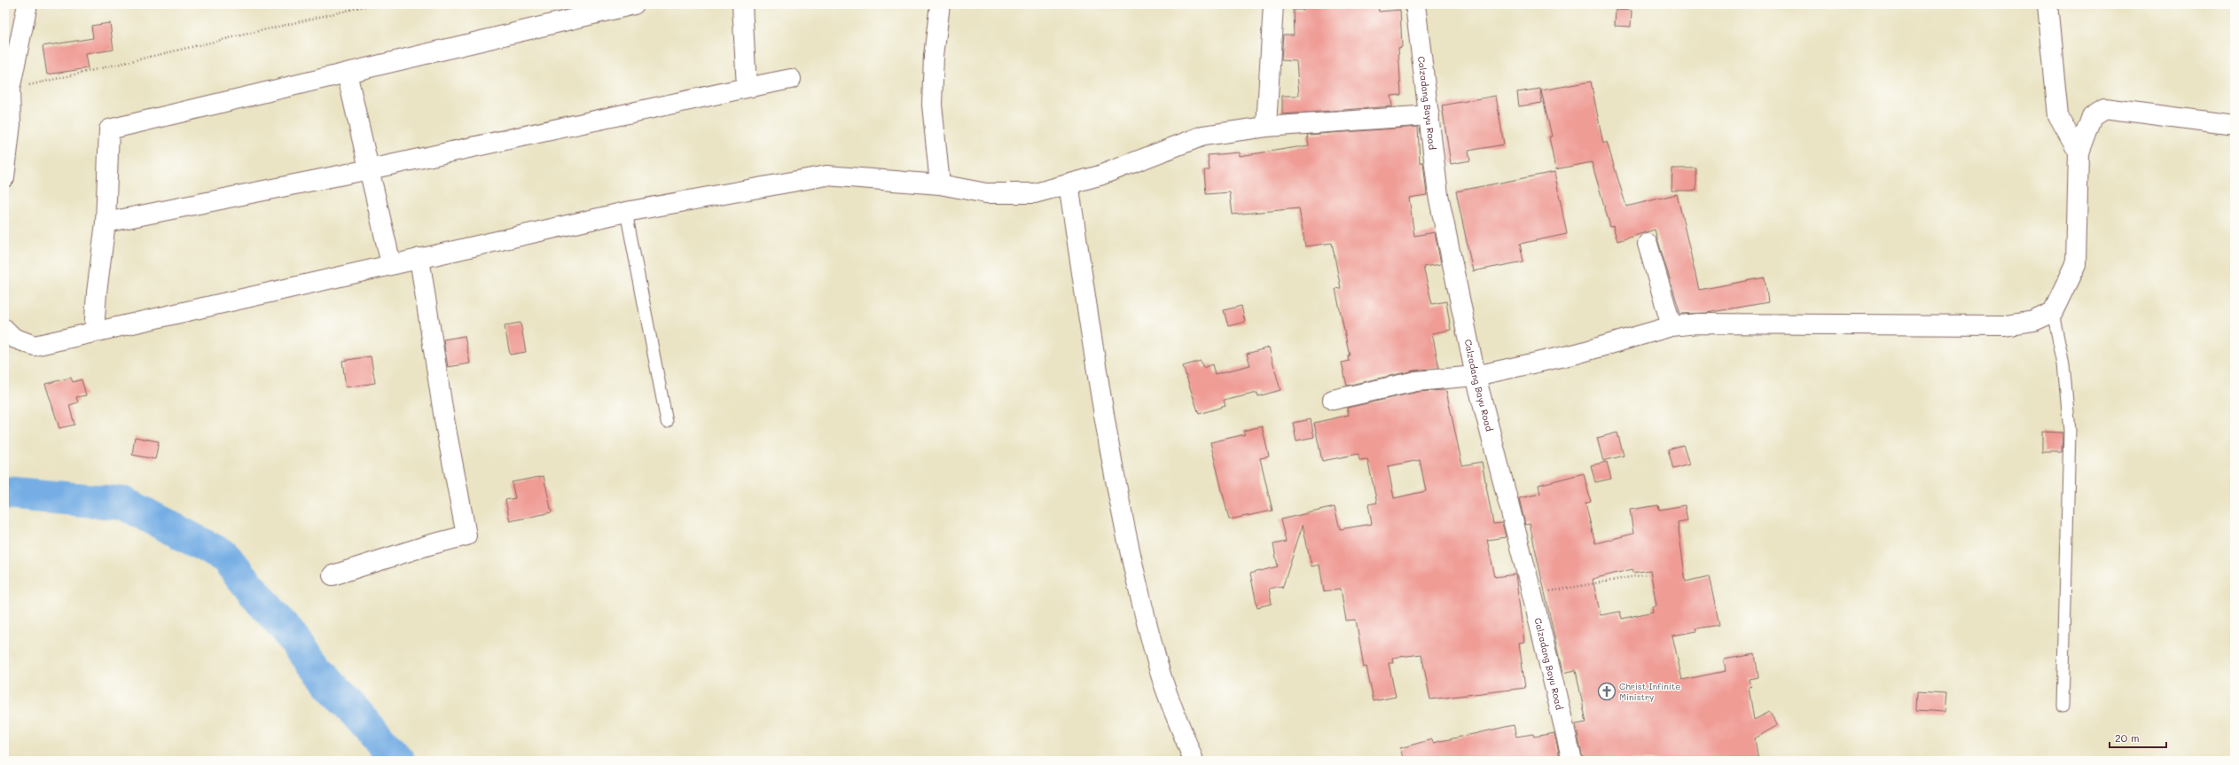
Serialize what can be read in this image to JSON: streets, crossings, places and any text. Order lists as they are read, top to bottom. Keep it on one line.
{"streets":{"street":["Calzadang Bayu Road"]},"places":{"church":["Christ Infinite Ministry"]},"scale_bar":"20 m"}
